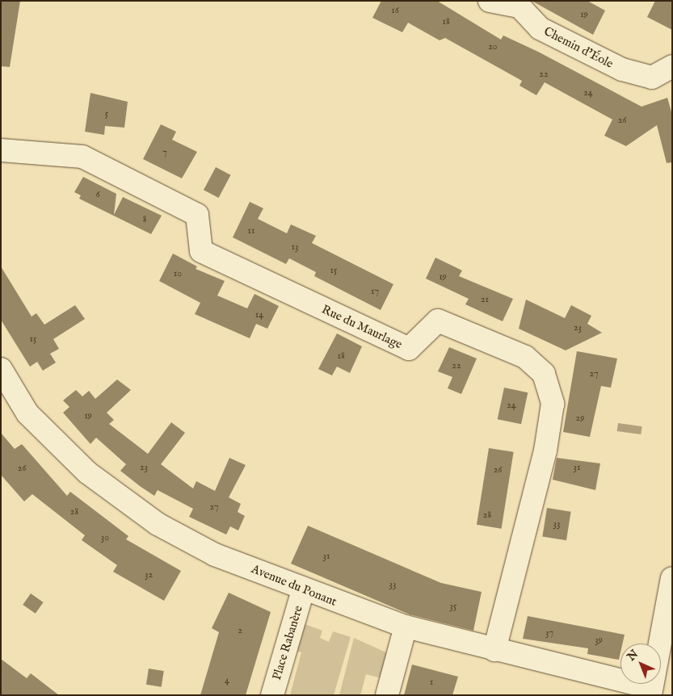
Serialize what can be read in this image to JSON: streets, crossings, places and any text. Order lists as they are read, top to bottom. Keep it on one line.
{"streets":{"street":["Chemin d'Éole","Rue du Maurlage","Avenue du Ponant","Place Rabanère"]},"crossings":[["Rue du Maurlage","Avenue du Ponant"],["Avenue du Ponant","Place Rabanère"]],"house_numbers":["16","19","18","20","22","24","5","26","7","6","8","11","13","15","10","19","17","21","14","23","15","18","22","27","24","19","29","23","31","26","26","27","28","28","33","30","31","32","33","35","2","37","39","4","1"],"north":"top left"}
